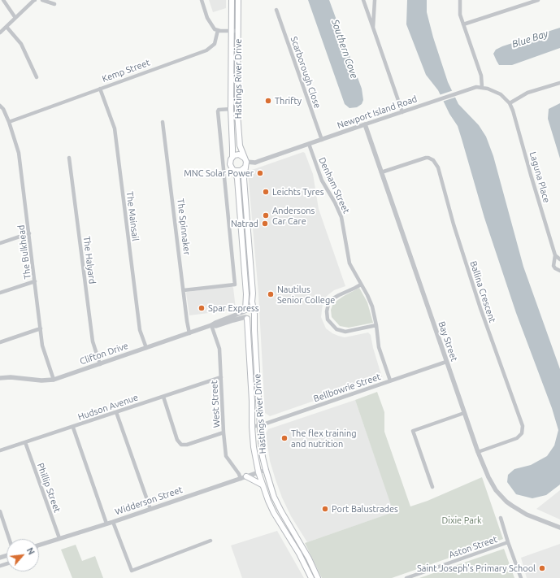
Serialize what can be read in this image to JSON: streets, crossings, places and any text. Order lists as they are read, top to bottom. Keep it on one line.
{"streets":{"main road":["Hastings River Drive"],"street":["Kemp Street","Scarborough Close","Newport Island Road","Laguna Place","Denham Street","The Mainsail","The Spinnaker","The Bulkhead","The Halyard","Ballina Crescent","Bay Street","Clifton Drive","Bellbowrie Street","West Street","Hudson Avenue","Phillip Street","Widderson Street","Aston Street"]},"crossings":[["Kemp Street","The Mainsail"],["Kemp Street","The Bulkhead"],["Scarborough Close","Newport Island Road"],["Hastings River Drive","Newport Island Road"],["Hastings River Drive","The Spinnaker"],["Hastings River Drive","Clifton Drive"],["Hastings River Drive","Bellbowrie Street"],["Hastings River Drive","Widderson Street"],["Newport Island Road","Denham Street"],["Newport Island Road","Bay Street"],["Denham Street","Bellbowrie Street"],["The Mainsail","Clifton Drive"],["The Spinnaker","Clifton Drive"],["The Bulkhead","Clifton Drive"],["The Halyard","Clifton Drive"],["Ballina Crescent","Bay Street"],["Bay Street","Bellbowrie Street"],["Clifton Drive","West Street"],["West Street","Hudson Avenue"],["West Street","Widderson Street"],["Hudson Avenue","Phillip Street"],["Phillip Street","Widderson Street"]],"water":["Blue Bay","Southern Cove"],"parks":["Dixie Park"],"places":["Thrifty","MNC Solar Power","Leichts Tyres","Andersons Car Care","Natrad","Nautilus Senior College","Spar Express","The flex training and nutrition","Port Balustrades","Saint Joseph's Primary School"],"north":"top right"}
